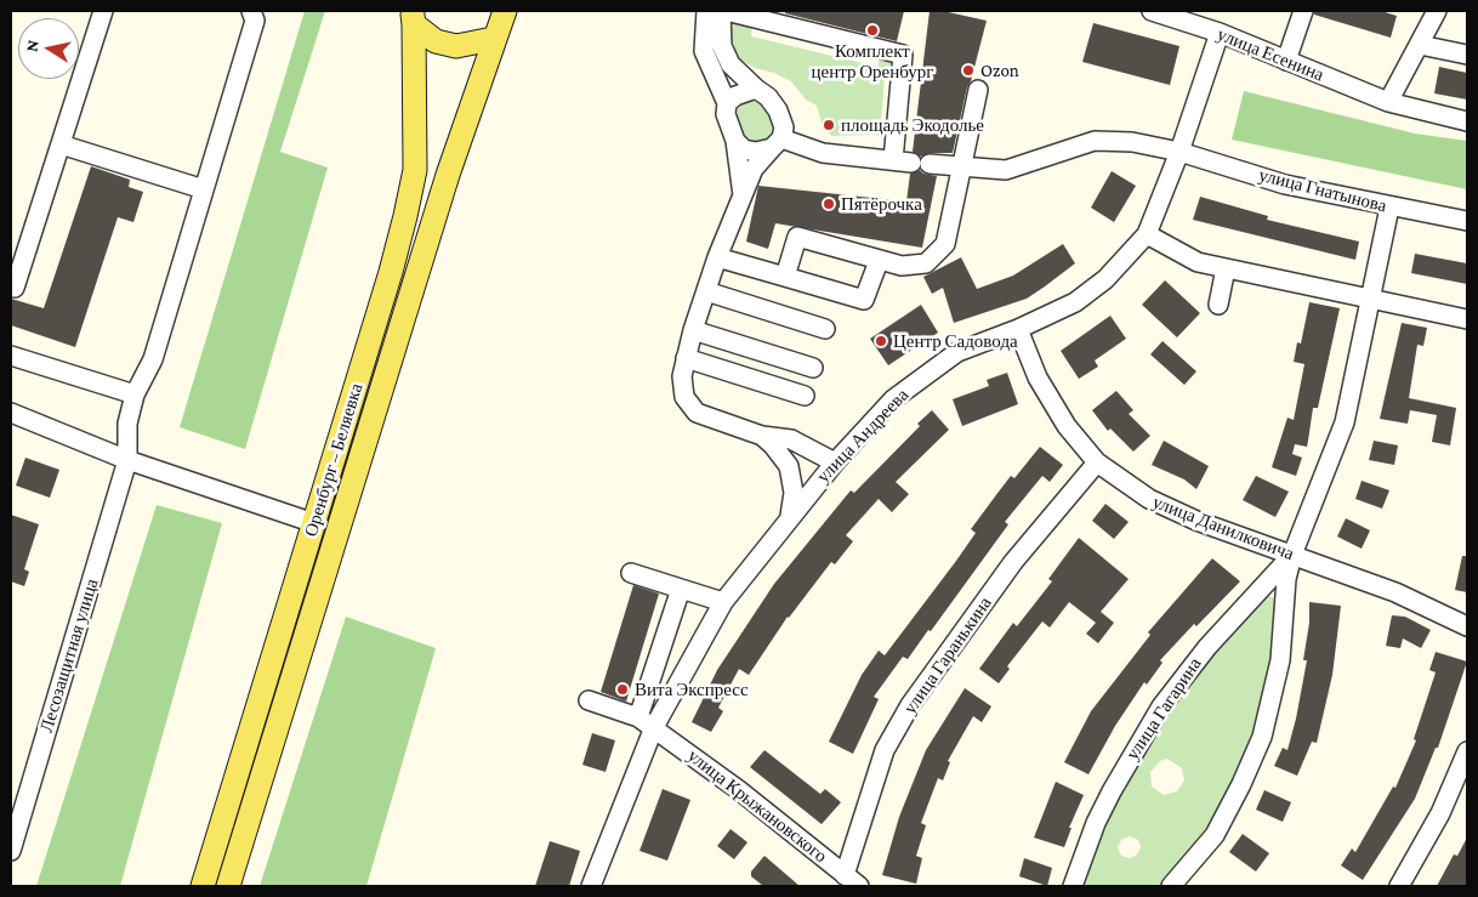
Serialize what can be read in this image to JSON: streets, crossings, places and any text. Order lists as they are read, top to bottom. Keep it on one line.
{"streets":{"main road":["Оренбург – Беляевка"],"street":["улица Есенина","улица Гнатынова","улица Андреева","улица Данилковича","Лесозащитная улица","улица Гаранькина","улица Гагарина","улица Крыжановского"]},"crossings":[["улица Есенина","улица Андреева"],["улица Гнатынова","улица Андреева"],["улица Гнатынова","улица Гагарина"],["улица Андреева","улица Данилковича"],["улица Андреева","улица Крыжановского"],["улица Данилковича","улица Гаранькина"],["улица Данилковича","улица Гагарина"],["улица Гаранькина","улица Крыжановского"]],"places":["Комплект центр Оренбург","Ozon","площадь Экодолье","Пятёрочка","Центр Садовода","Вита Экспресс"],"north":"left"}
